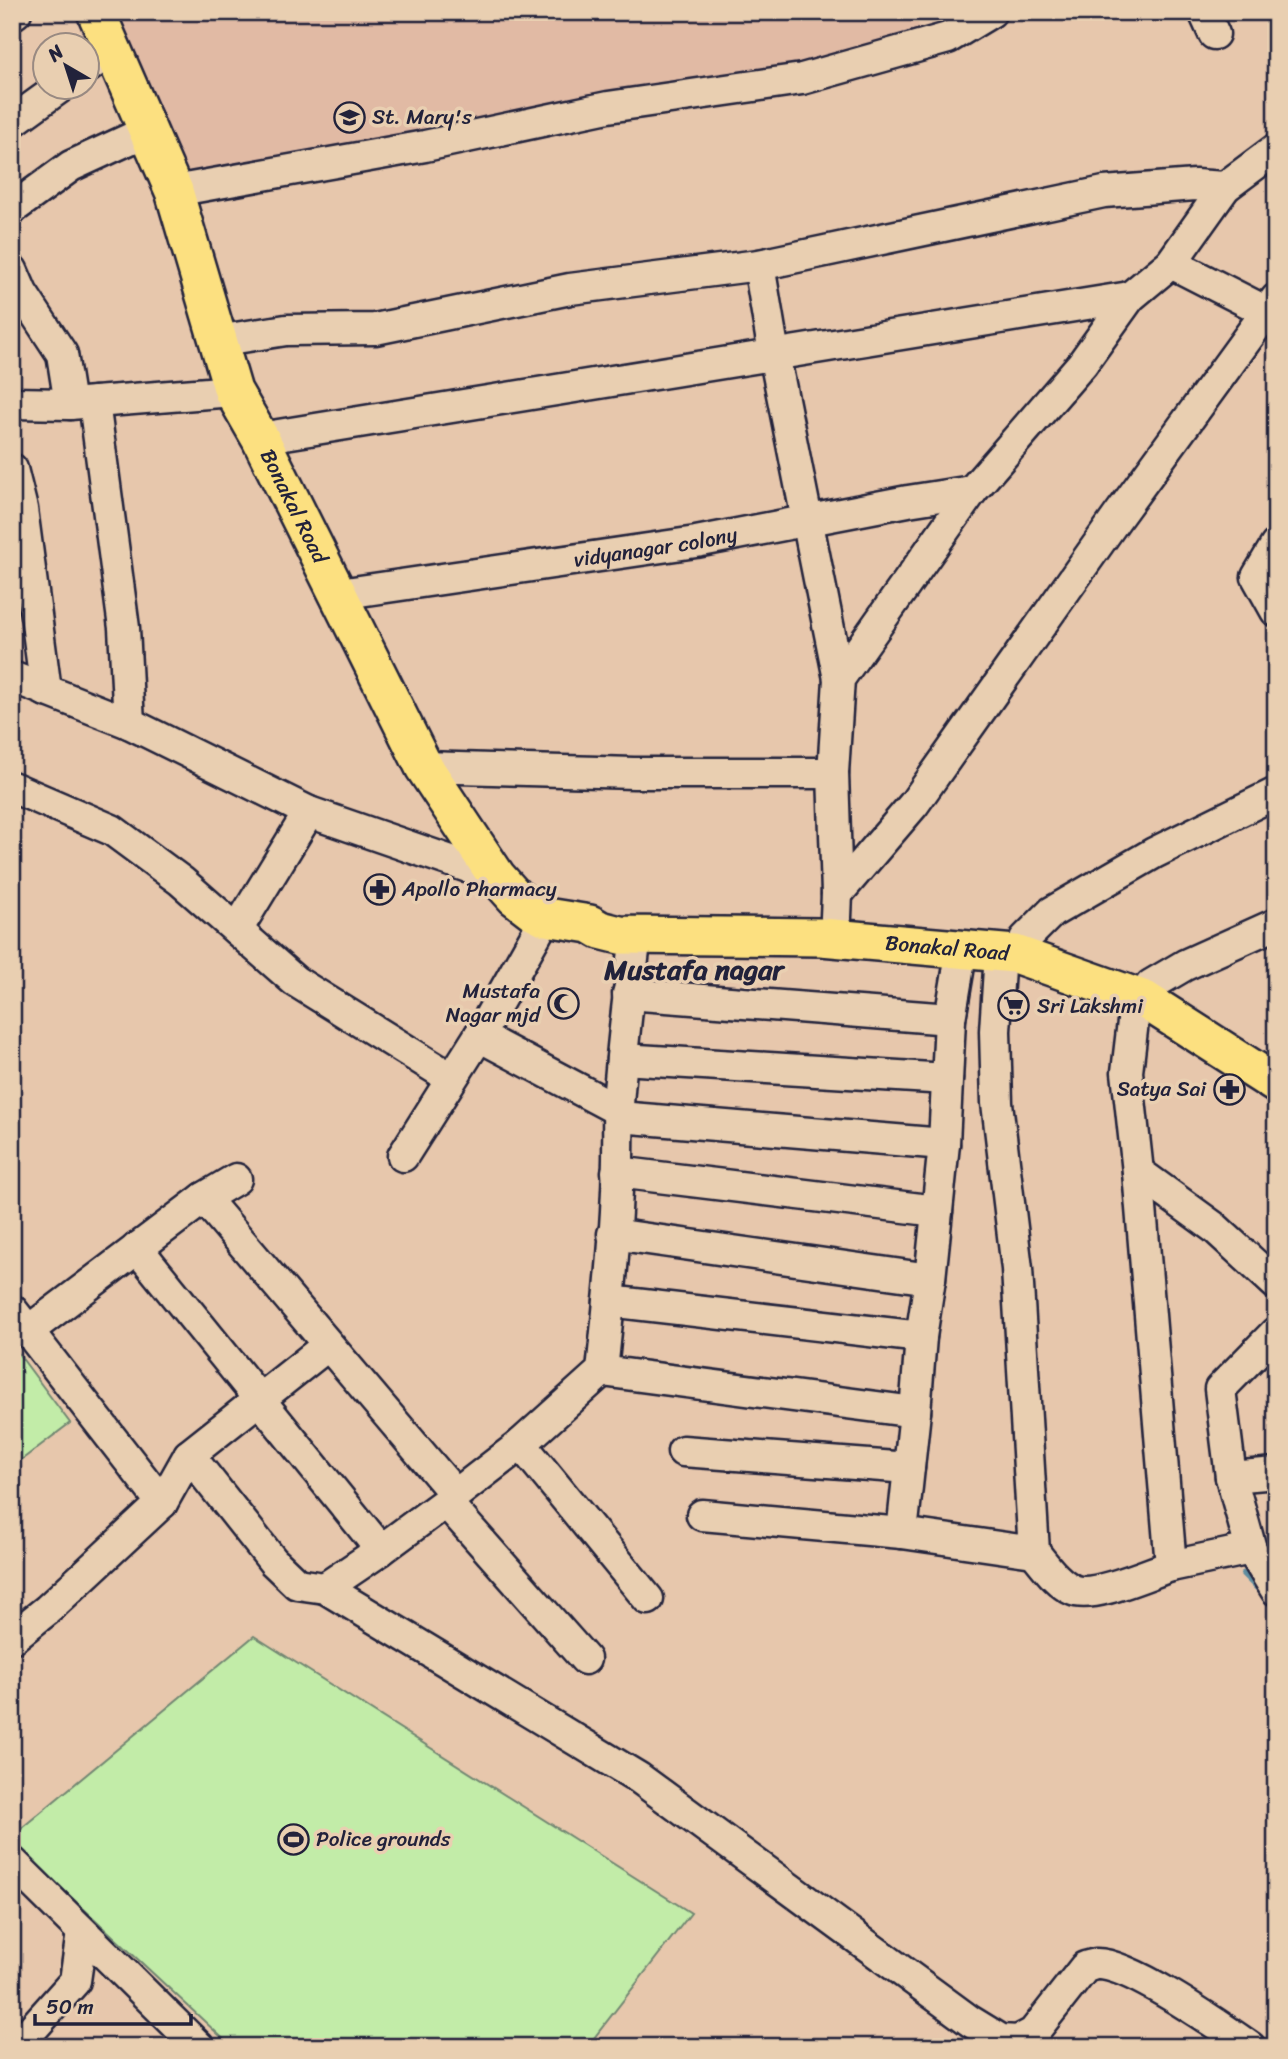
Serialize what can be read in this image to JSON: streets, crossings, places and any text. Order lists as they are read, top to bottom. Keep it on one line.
{"streets":{"main road":["Bonakal Road"],"street":["vidyanagar colony"]},"crossings":[["Bonakal Road","vidyanagar colony"]],"districts":["Mustafa nagar"],"places":{"school or university":["St. Mary's"],"pharmacy":["Apollo Pharmacy","Satya Sai"],"mosque":["Mustafa Nagar mjd"],"supermarket":["Sri Lakshmi"],"sports":["Police grounds"]},"scale_bar":"50 m","north":"top left"}
